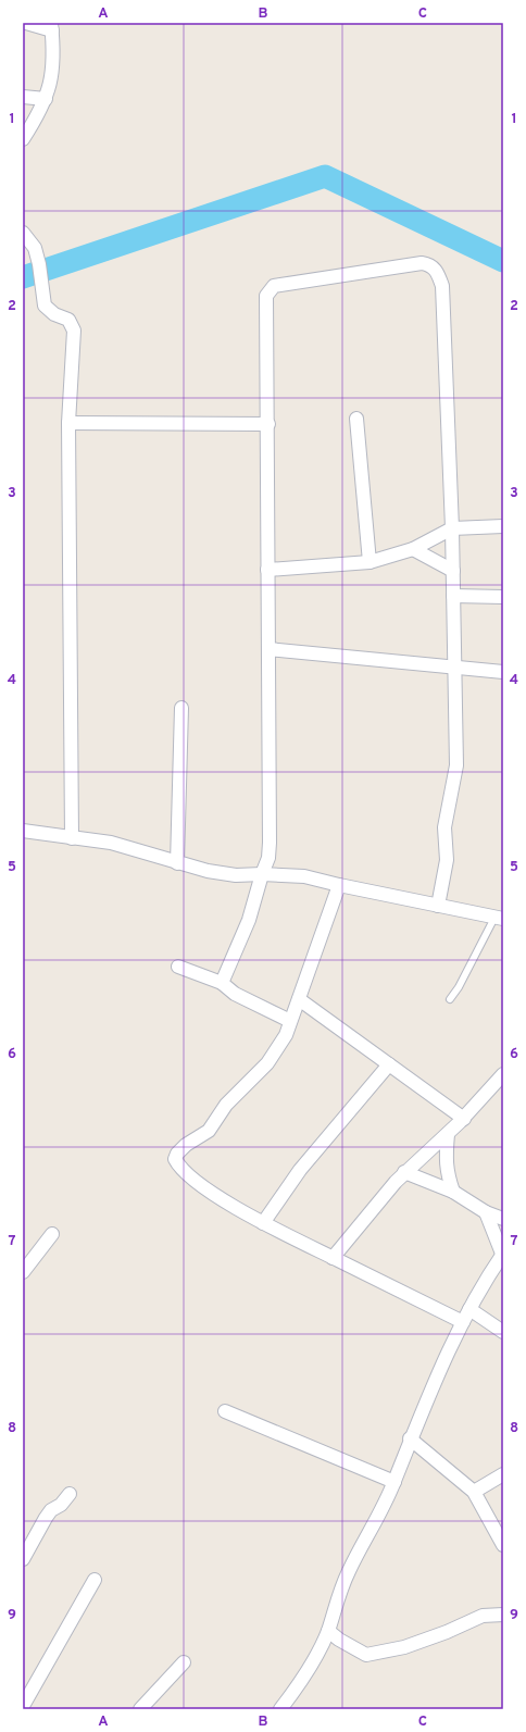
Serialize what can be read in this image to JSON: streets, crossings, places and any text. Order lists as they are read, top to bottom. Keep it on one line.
{"grid":{"columns":["A","B","C"],"rows":["1","2","3","4","5","6","7","8","9"]}}
